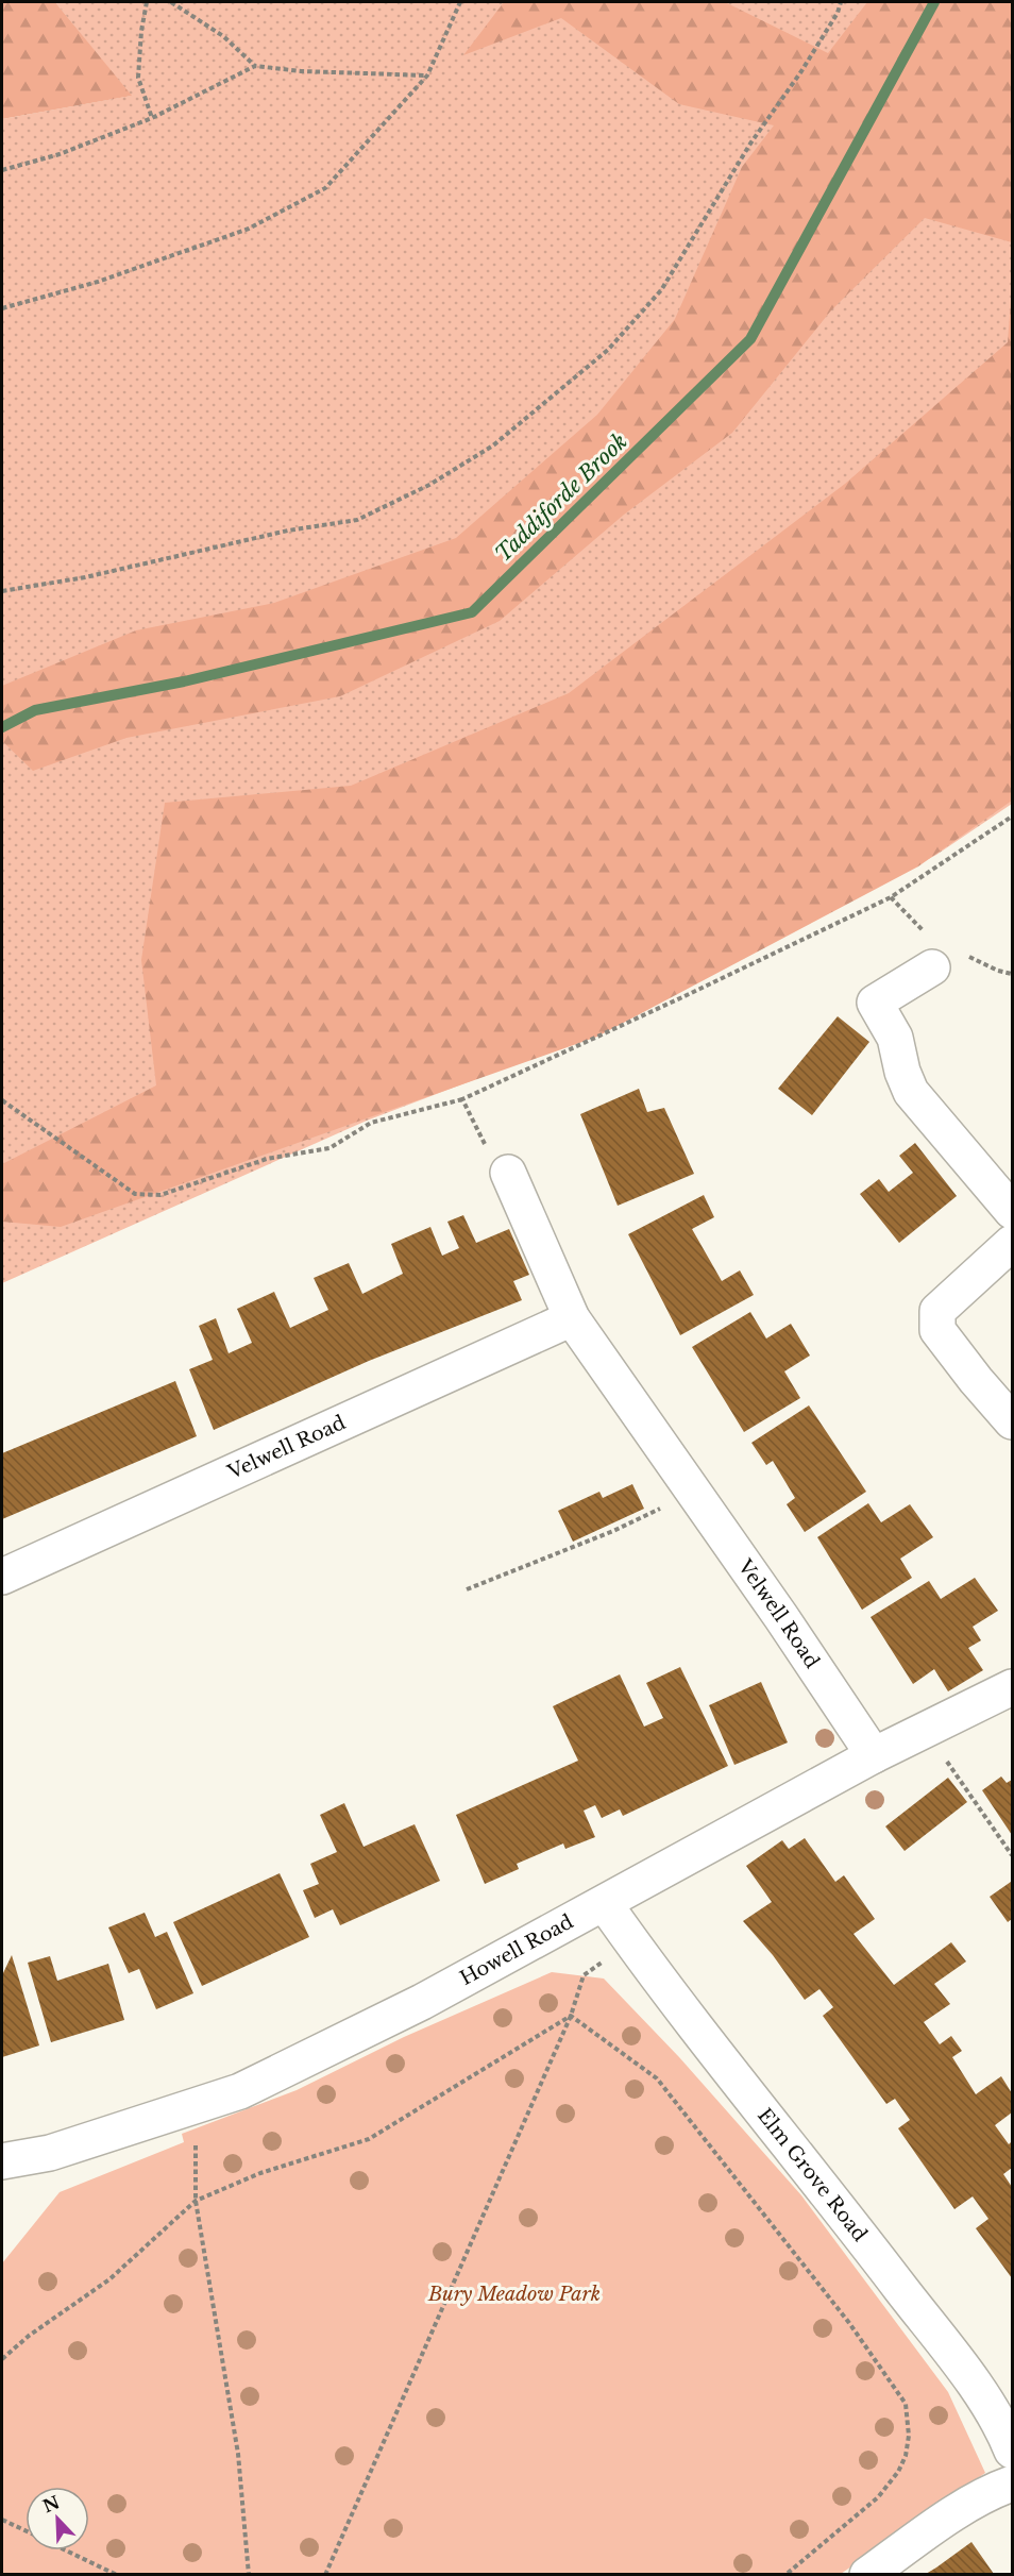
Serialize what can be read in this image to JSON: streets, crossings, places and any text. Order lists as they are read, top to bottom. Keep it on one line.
{"streets":{"street":["Velwell Road","Howell Road","Elm Grove Road"]},"crossings":[["Velwell Road","Howell Road"],["Howell Road","Elm Grove Road"]],"water":["Taddiforde Brook"],"parks":["Bury Meadow Park"],"north":"top left"}
